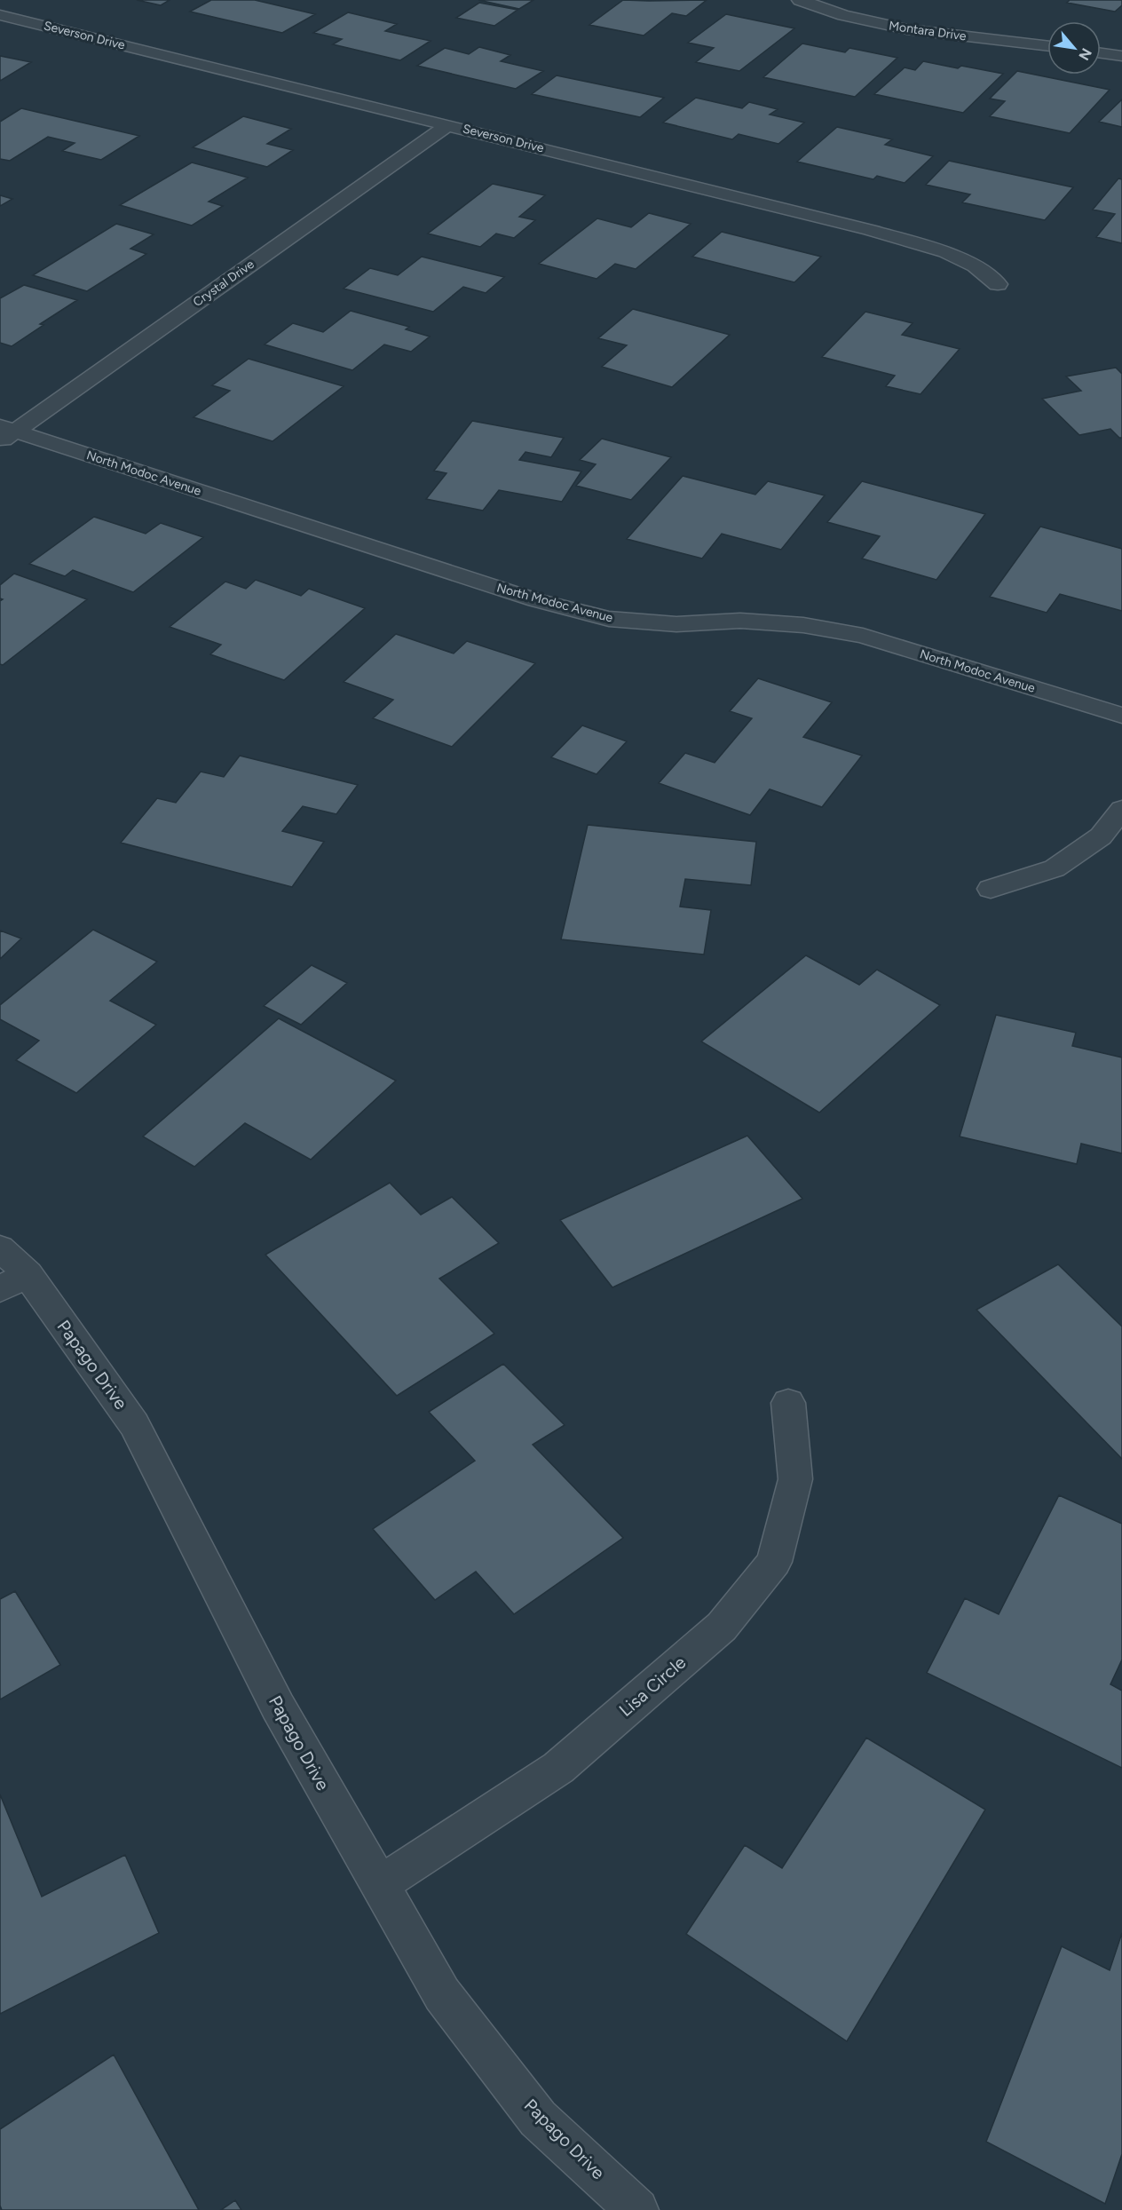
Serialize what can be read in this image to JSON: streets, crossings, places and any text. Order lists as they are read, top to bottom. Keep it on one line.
{"streets":{"street":["Montara Drive","Severson Drive","Crystal Drive","North Modoc Avenue","Papago Drive","Lisa Circle"]},"crossings":[["Severson Drive","Crystal Drive"],["Crystal Drive","North Modoc Avenue"],["Papago Drive","Lisa Circle"]],"north":"bottom right"}
